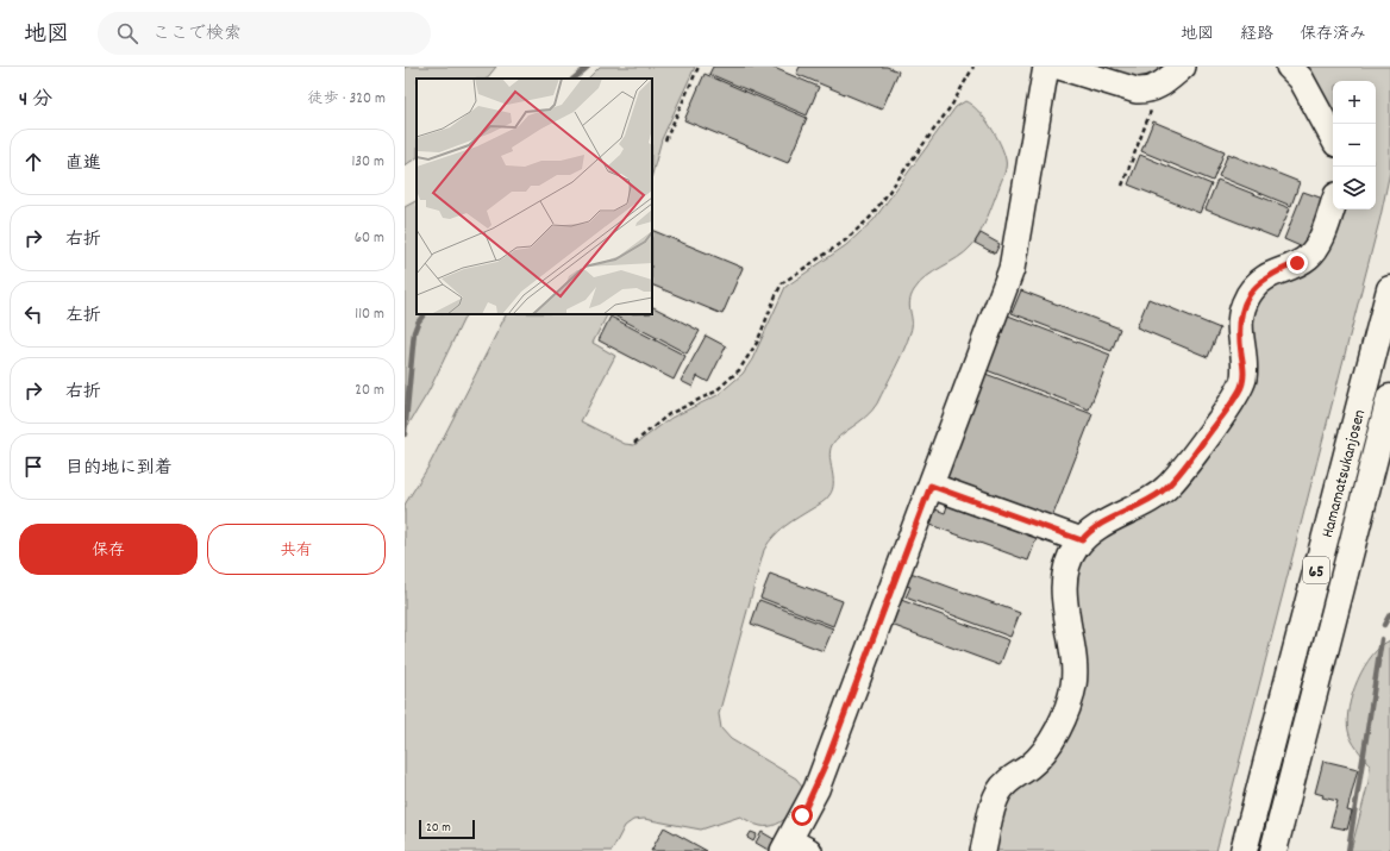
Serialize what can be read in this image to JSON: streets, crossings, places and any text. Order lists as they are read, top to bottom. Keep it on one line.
{"streets":{"main road":["Hamamatsukanjosen","65"]},"scale_bar":"20 m","page":{"header":"地図","search":"ここで検索","nav":["地図","経路","保存済み"],"heading":["4 分","徒歩 · 320 m"],"map_buttons":["+","−"],"list":[["直進","130 m"],["右折","60 m"],["左折","110 m"],["右折","20 m"],"目的地に到着"],"buttons":["保存","共有"],"scale":"20 m"}}
